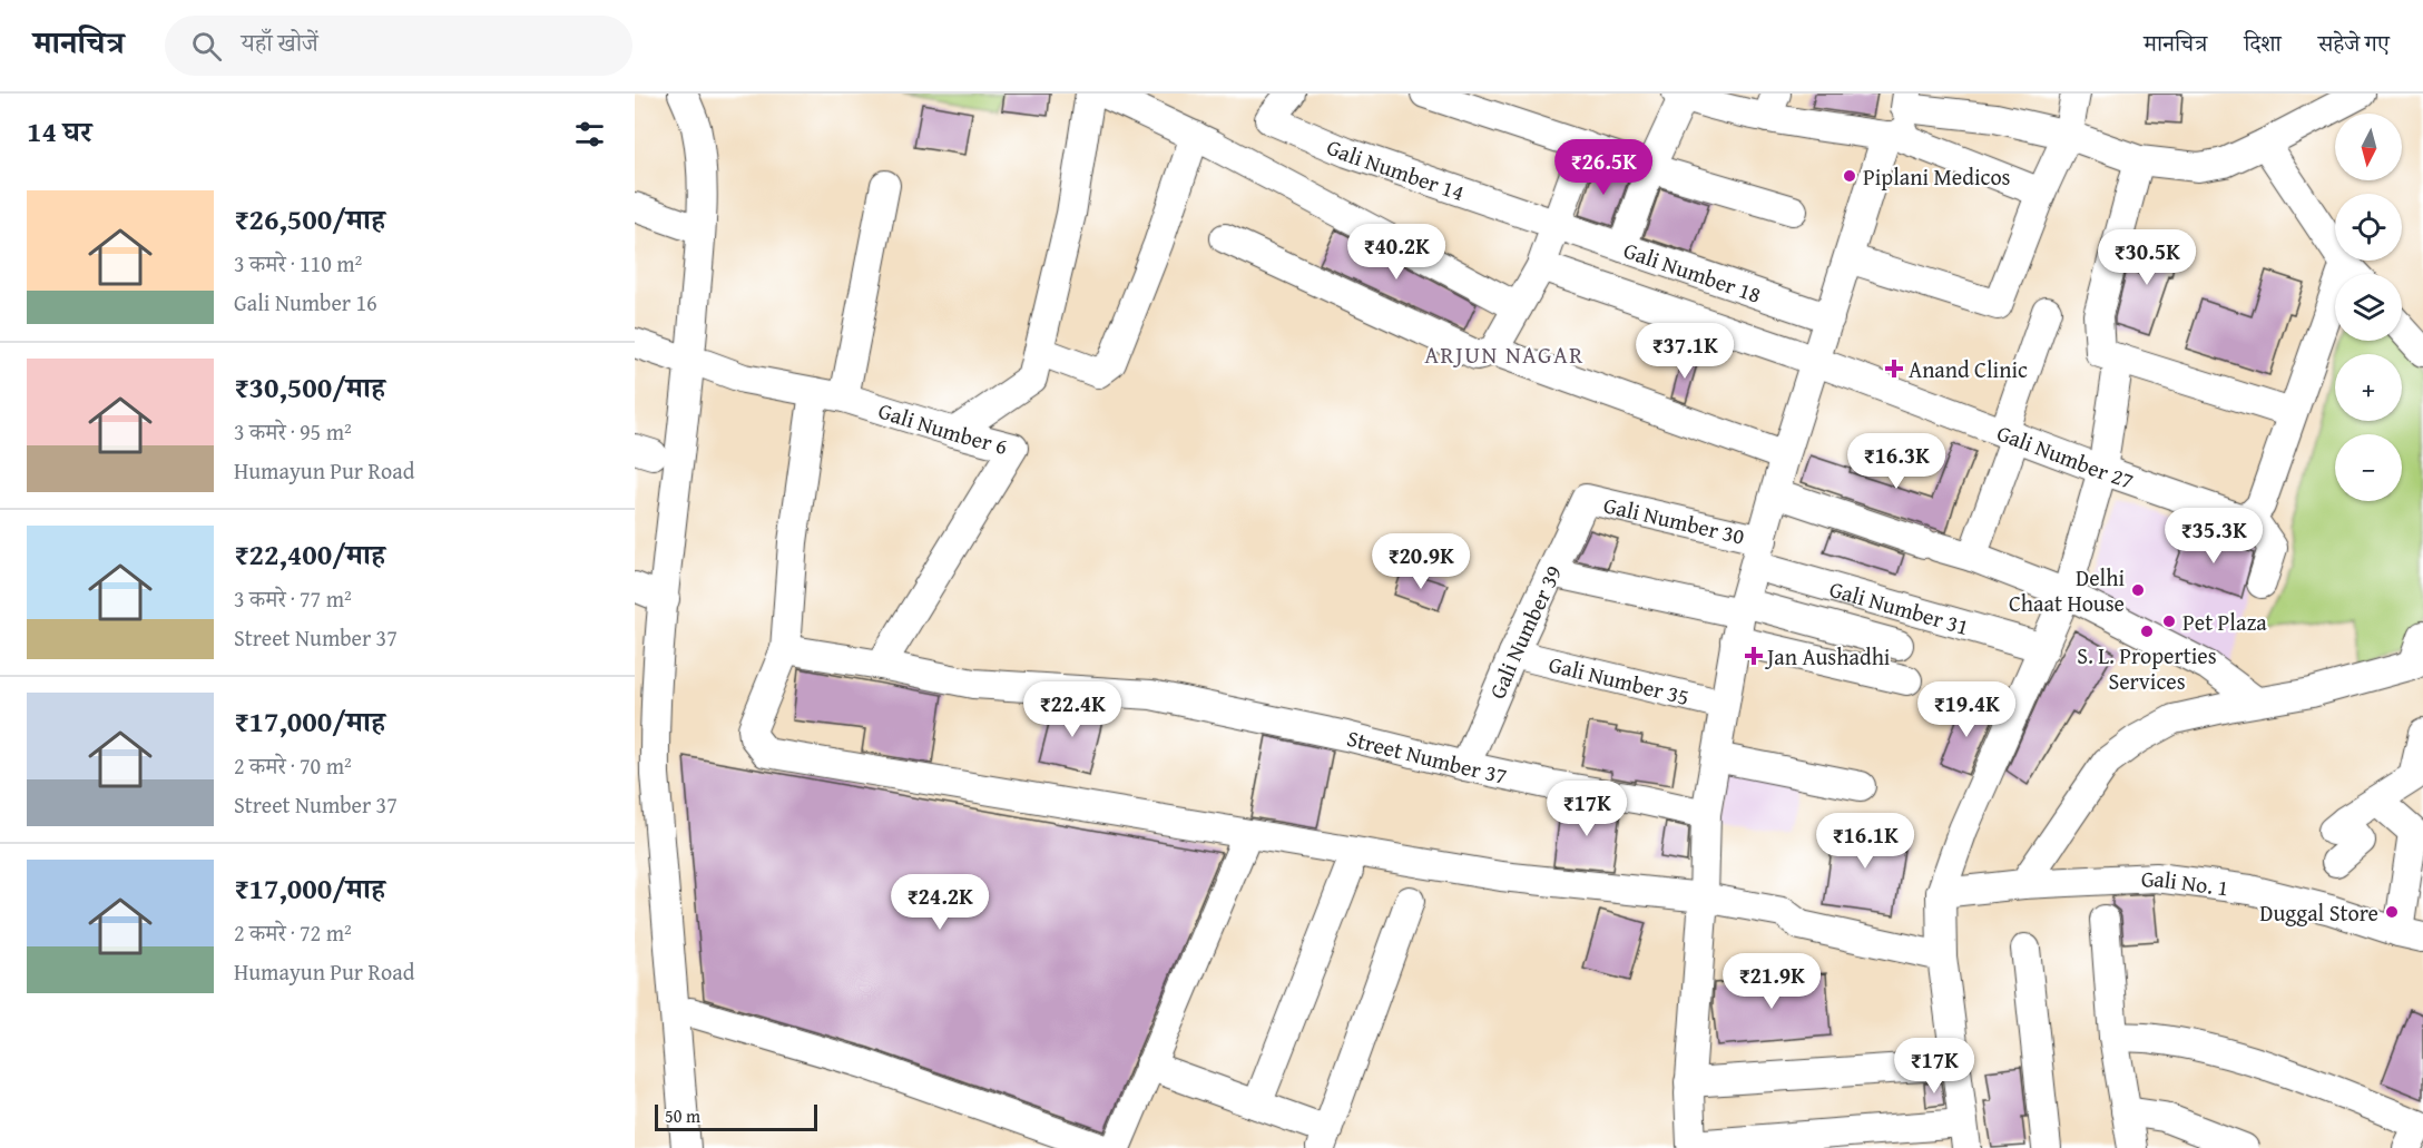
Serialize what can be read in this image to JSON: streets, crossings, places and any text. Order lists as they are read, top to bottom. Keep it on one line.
{"streets":{"street":["Gali Number 14","Gali Number 18","Gali Number 6","Gali Number 27","Gali Number 30","Gali Number 31","Gali Number 39","Gali Number 35","Street Number 37","Gali No. 1"]},"crossings":[["Gali Number 14","Gali Number 18"],["Gali Number 6","Street Number 37"],["Gali Number 30","Gali Number 31"],["Gali Number 30","Gali Number 39"],["Gali Number 39","Gali Number 35"],["Gali Number 39","Street Number 37"]],"districts":["ARJUN NAGAR"],"places":{"other":["Piplani Medicos","Delhi Chaat House","Pet Plaza","S. L. Properties Services","Duggal Store"],"health":["Anand Clinic","Jan Aushadhi"]},"scale_bar":"50 m","north":"bottom","page":{"header":"मानचित्र","search":"यहाँ खोजें","nav":["मानचित्र","दिशा","सहेजे गए"],"heading":"14 घर","map_buttons":["+","−"],"price":["₹26.5K","₹40.2K","₹30.5K","₹37.1K","₹16.3K","₹35.3K","₹20.9K","₹22.4K","₹19.4K","₹17K","₹16.1K","₹24.2K","₹21.9K","₹17K"],"list":[{"name":"₹26,500/माह","note":"3 कमरे · 110 m² · Gali Number 16"},{"name":"₹30,500/माह","note":"3 कमरे · 95 m² · Humayun Pur Road"},{"name":"₹22,400/माह","note":"3 कमरे · 77 m² · Street Number 37"},{"name":"₹17,000/माह","note":"2 कमरे · 70 m² · Street Number 37"},{"name":"₹17,000/माह","note":"2 कमरे · 72 m² · Humayun Pur Road"}],"scale":"50 m"}}
